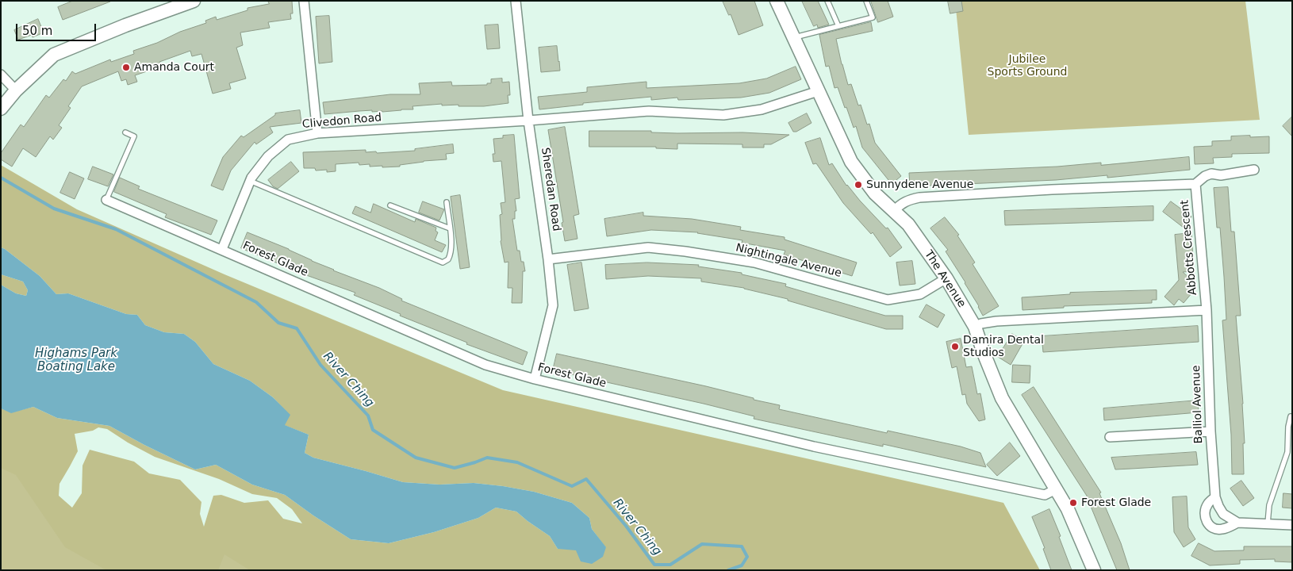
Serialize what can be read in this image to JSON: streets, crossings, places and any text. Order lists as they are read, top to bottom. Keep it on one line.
{"streets":{"street":["Clivedon Road","Sheredan Road","Abbotts Crescent","Forest Glade","Nightingale Avenue","The Avenue","Balliol Avenue"]},"crossings":[["Clivedon Road","Sheredan Road"],["Clivedon Road","Forest Glade"],["Sheredan Road","Forest Glade"],["Sheredan Road","Nightingale Avenue"],["Abbotts Crescent","The Avenue"],["Abbotts Crescent","Balliol Avenue"],["Forest Glade","The Avenue"],["Nightingale Avenue","The Avenue"]],"water":["Highams Park Boating Lake","River Ching"],"parks":["Jubilee Sports Ground"],"places":["Amanda Court","Sunnydene Avenue","Damira Dental Studios","Forest Glade"],"scale_bar":"50 m"}
